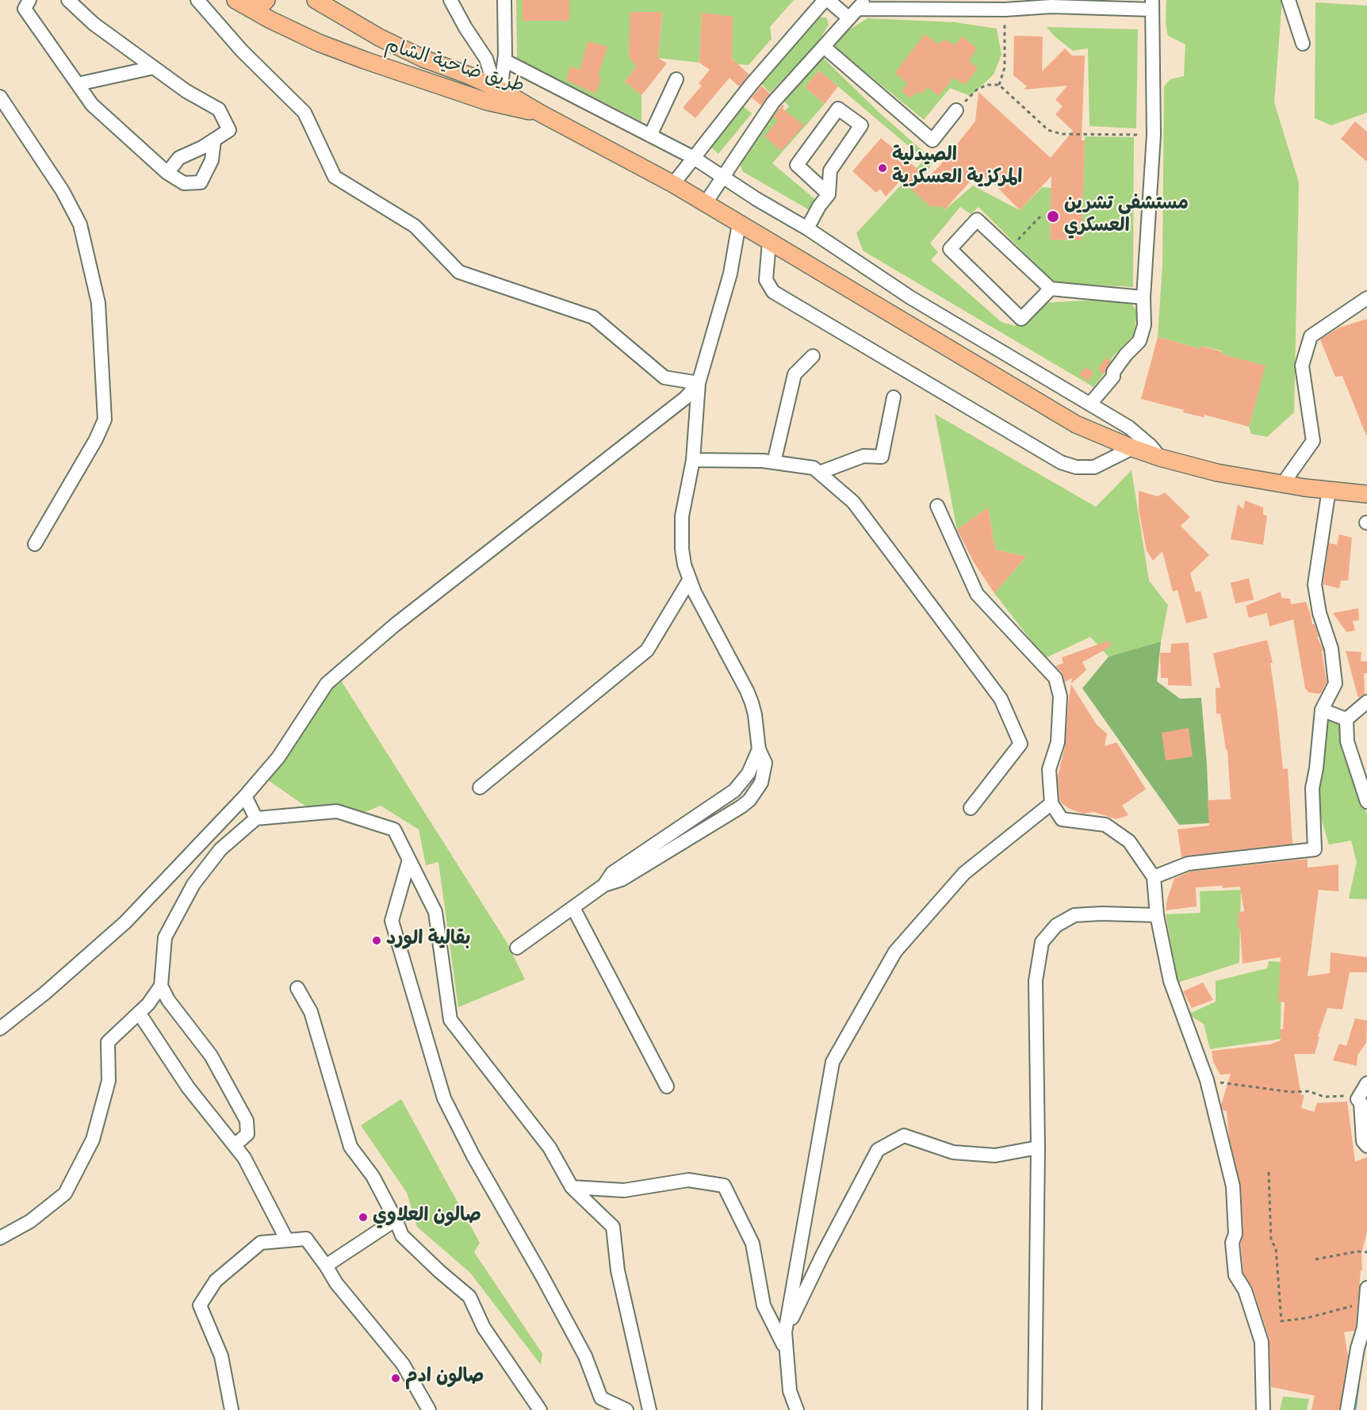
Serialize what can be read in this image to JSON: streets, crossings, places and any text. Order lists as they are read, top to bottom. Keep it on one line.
{"streets":{"main road":["طريق ضاحية الشام"]},"places":["الصيدلية المركزية العسكرية","مستشفى تشرين العسكري","بقالية الورد","صالون العلاوي","صالون ادم"]}
